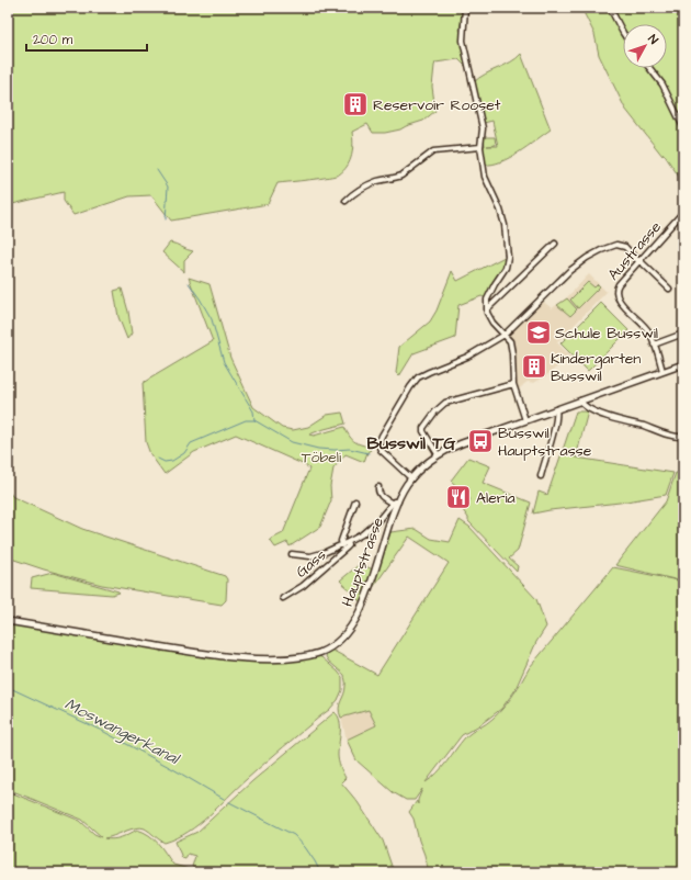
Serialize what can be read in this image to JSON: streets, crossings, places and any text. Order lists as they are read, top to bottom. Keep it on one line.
{"streets":{"street":["Austrasse","Hauptstrasse","Gass"]},"crossings":[["Austrasse","Hauptstrasse"]],"districts":["Busswil TG"],"water":["Moswangerkanal"],"parks":["Töbeli"],"places":{"building":["Reservoir Rooset","Kindergarten Busswil"],"school or university":["Schule Busswil"],"bus stop":["Busswil Hauptstrasse"],"restaurant":["Aleria"]},"scale_bar":"200 m","north":"top right"}
